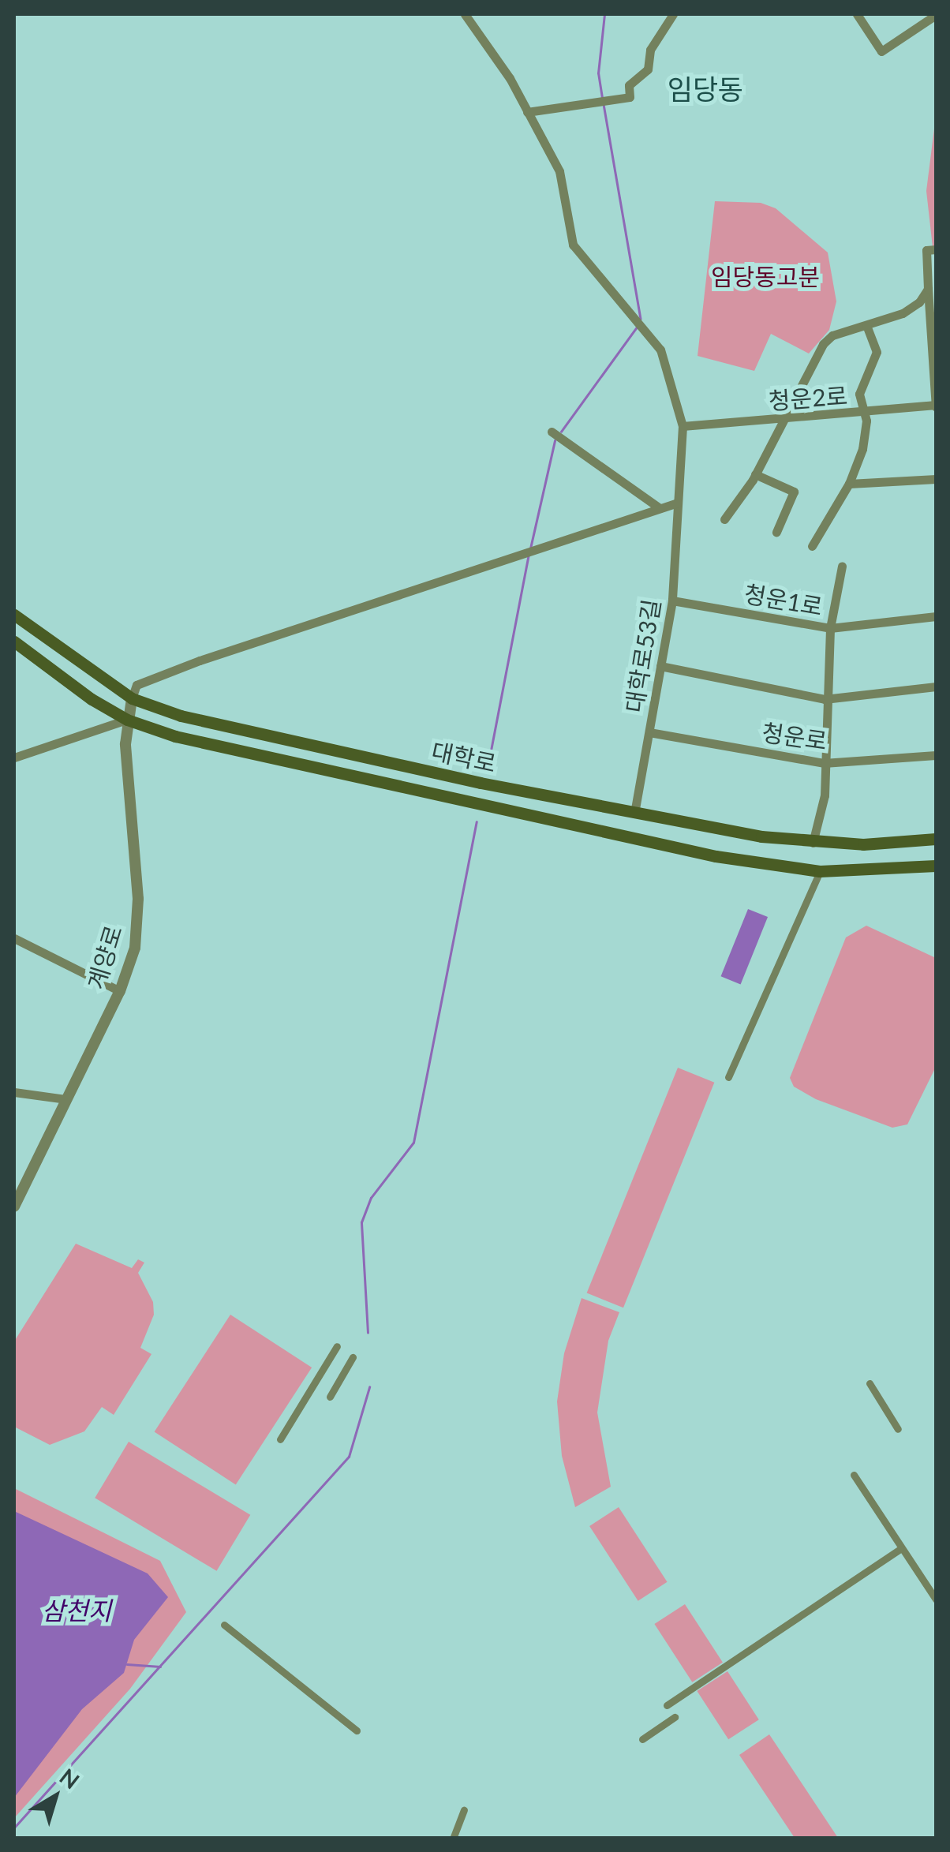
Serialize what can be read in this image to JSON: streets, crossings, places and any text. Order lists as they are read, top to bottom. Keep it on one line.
{"streets":{"main road":["대학로"],"street":["청운2로","청운1로","대학로53길","청운로","계양로"]},"crossings":[["청운2로","대학로53길"],["청운1로","대학로53길"],["대학로53길","청운로"],["대학로53길","대학로"],["대학로","계양로"]],"districts":["임당동"],"water":["삼천지"],"parks":["임당동고분"],"north":"top right"}
